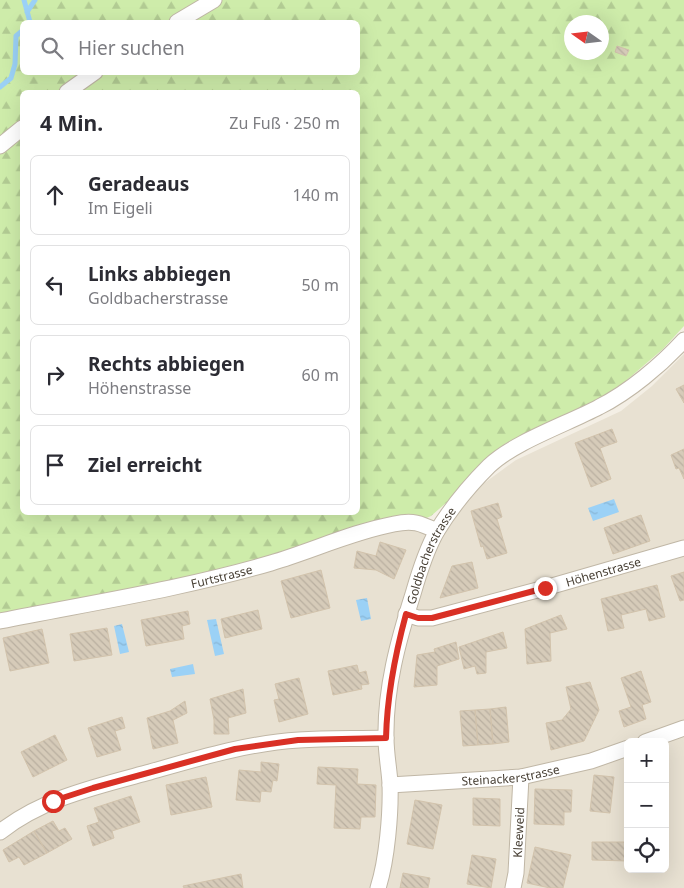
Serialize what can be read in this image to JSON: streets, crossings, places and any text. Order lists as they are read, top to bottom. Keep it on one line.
{"streets":{"street":["Goldbacherstrasse","Höhenstrasse","Furtstrasse","Steinackerstrasse","Kleeweid"]},"crossings":[["Goldbacherstrasse","Höhenstrasse"],["Goldbacherstrasse","Furtstrasse"],["Goldbacherstrasse","Steinackerstrasse"],["Steinackerstrasse","Kleeweid"]],"north":"left","page":{"search":"Hier suchen","heading":["4 Min.","Zu Fuß · 250 m"],"list":[["Geradeaus","Im Eigeli","140 m"],["Links abbiegen","Goldbacherstrasse","50 m"],["Rechts abbiegen","Höhenstrasse","60 m"],"Ziel erreicht"],"map_buttons":["+","−"]}}
